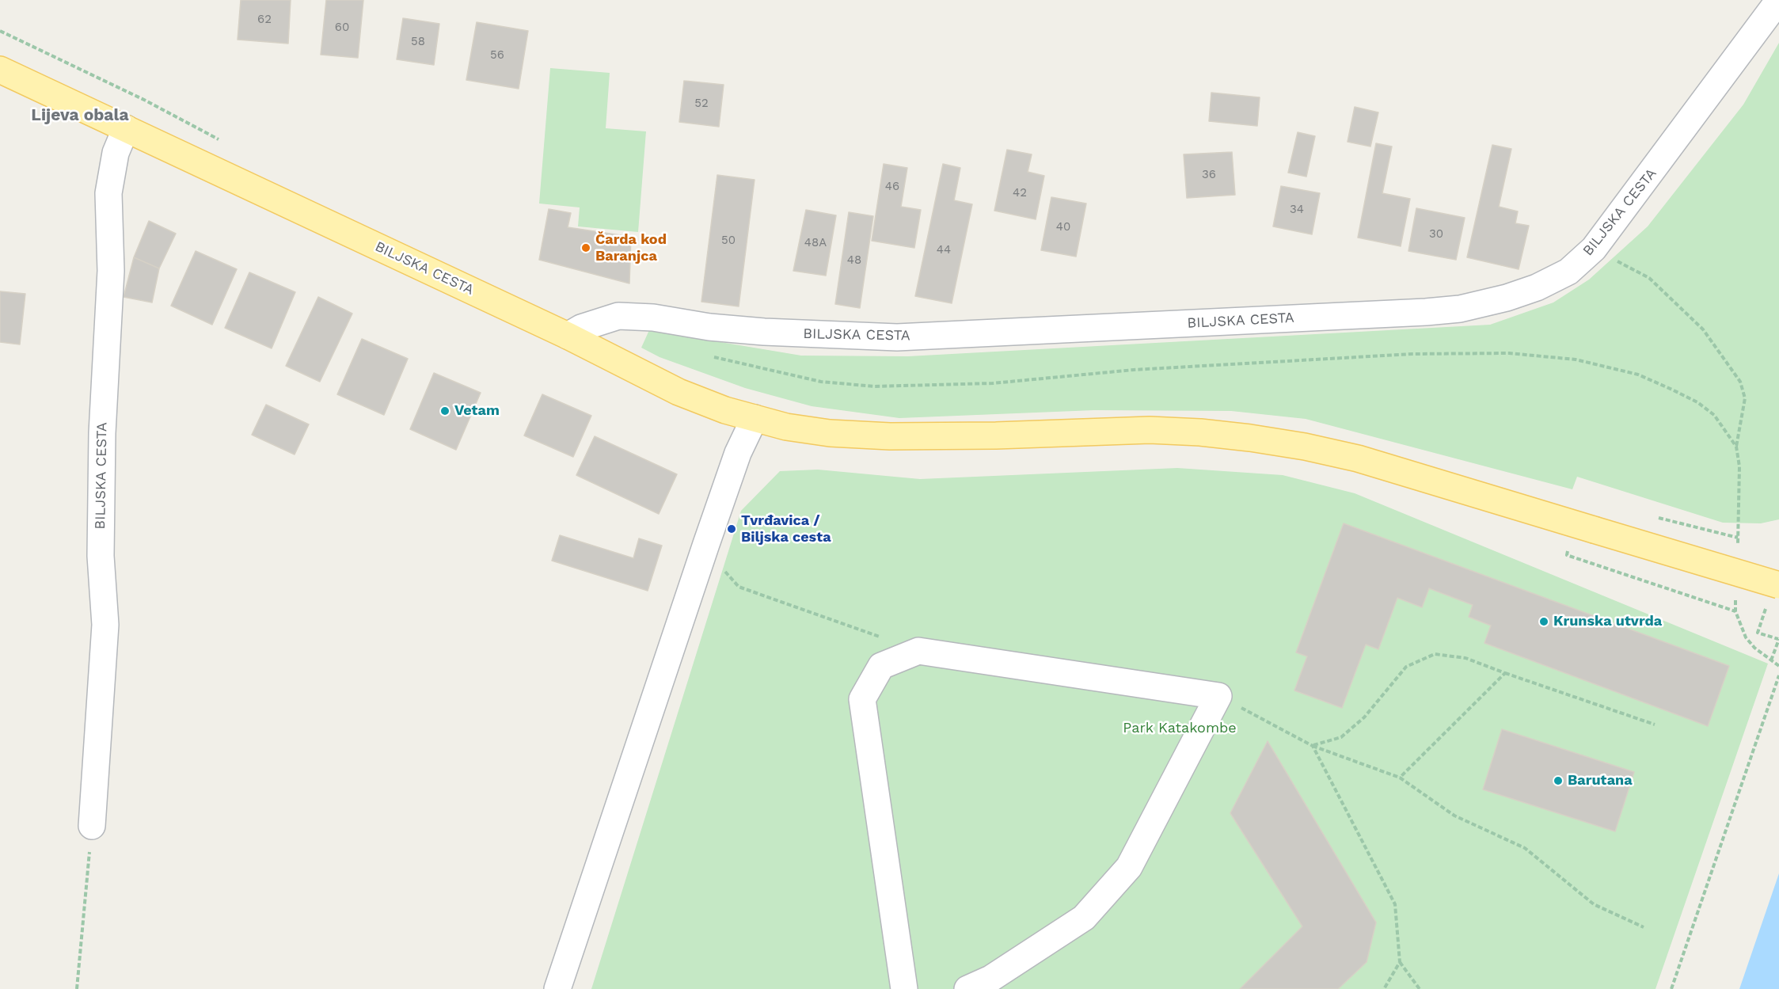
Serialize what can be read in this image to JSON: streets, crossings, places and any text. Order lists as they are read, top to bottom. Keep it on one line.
{"streets":{"main road":["BILJSKA CESTA"]},"districts":["Lijeva obala"],"parks":["Park Katakombe"],"places":["Čarda kod Baranjca","Vetam","Tvrđavica / Biljska cesta","Krunska utvrda","Barutana"],"house_numbers":["62","60","58","56","52","36","46","42","34","40","30","50","48A","44","48"]}
